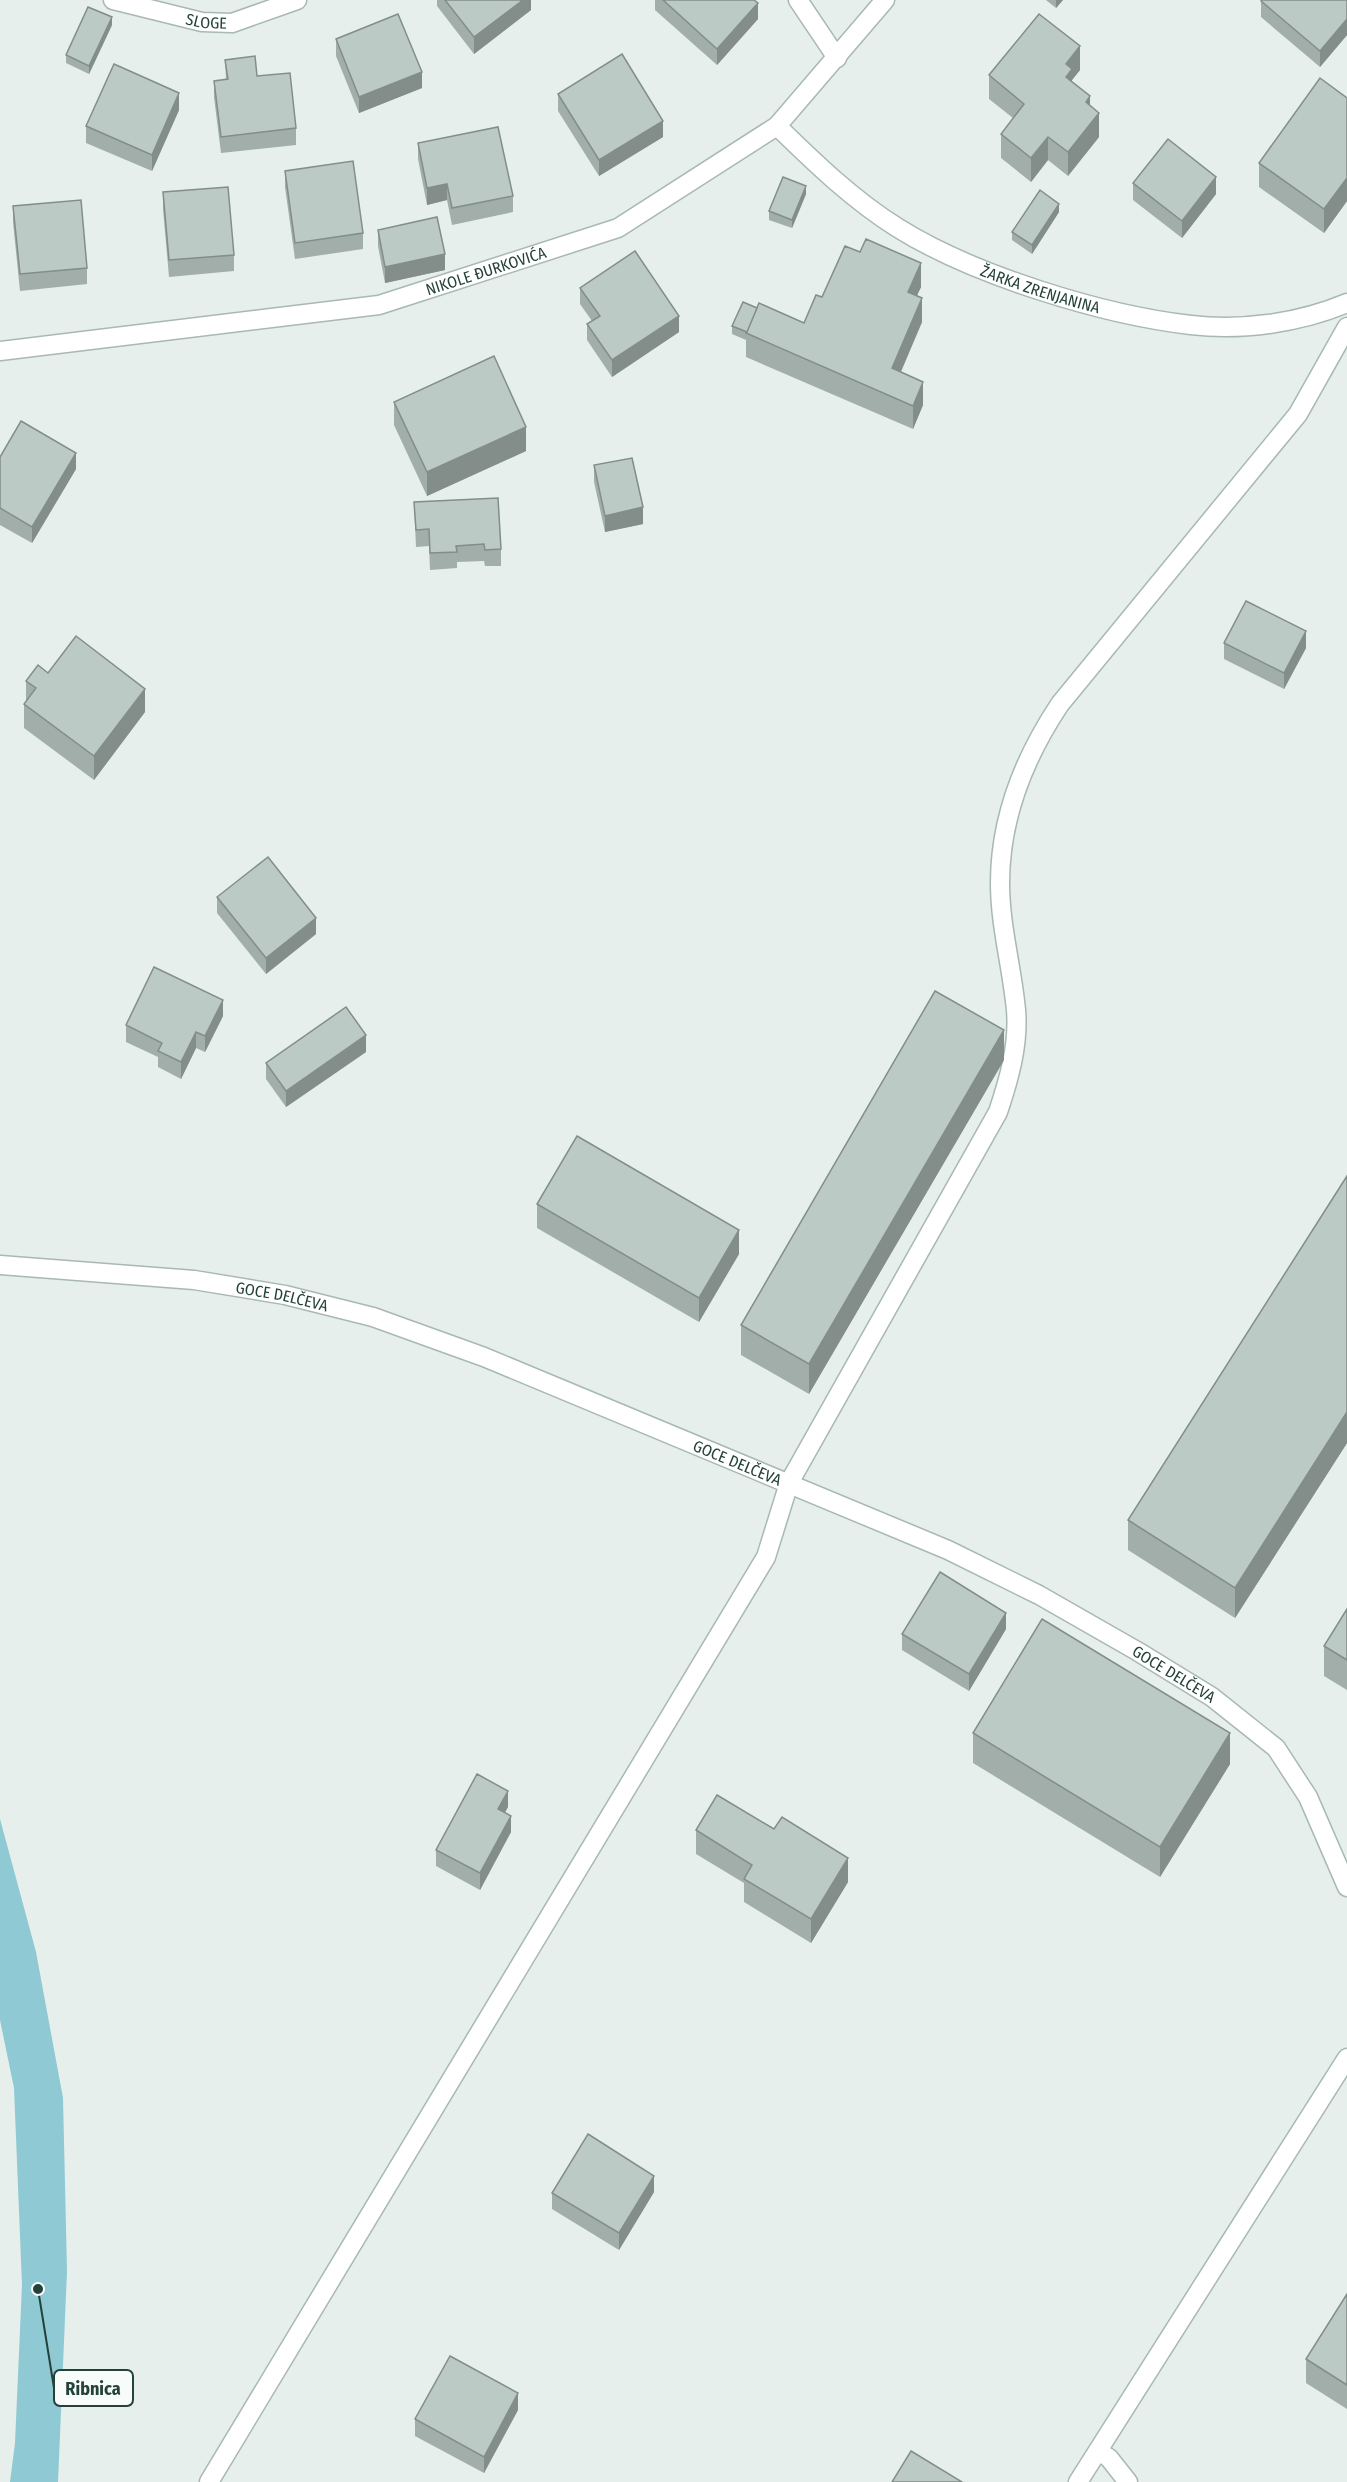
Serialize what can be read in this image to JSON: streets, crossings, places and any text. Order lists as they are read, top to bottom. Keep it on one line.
{"streets":{"street":["SLOGE","NIKOLE ĐURKOVIĆA","ŽARKA ZRENJANINA","GOCE DELČEVA"]},"crossings":[["NIKOLE ĐURKOVIĆA","ŽARKA ZRENJANINA"]],"places":["Ribnica"]}
